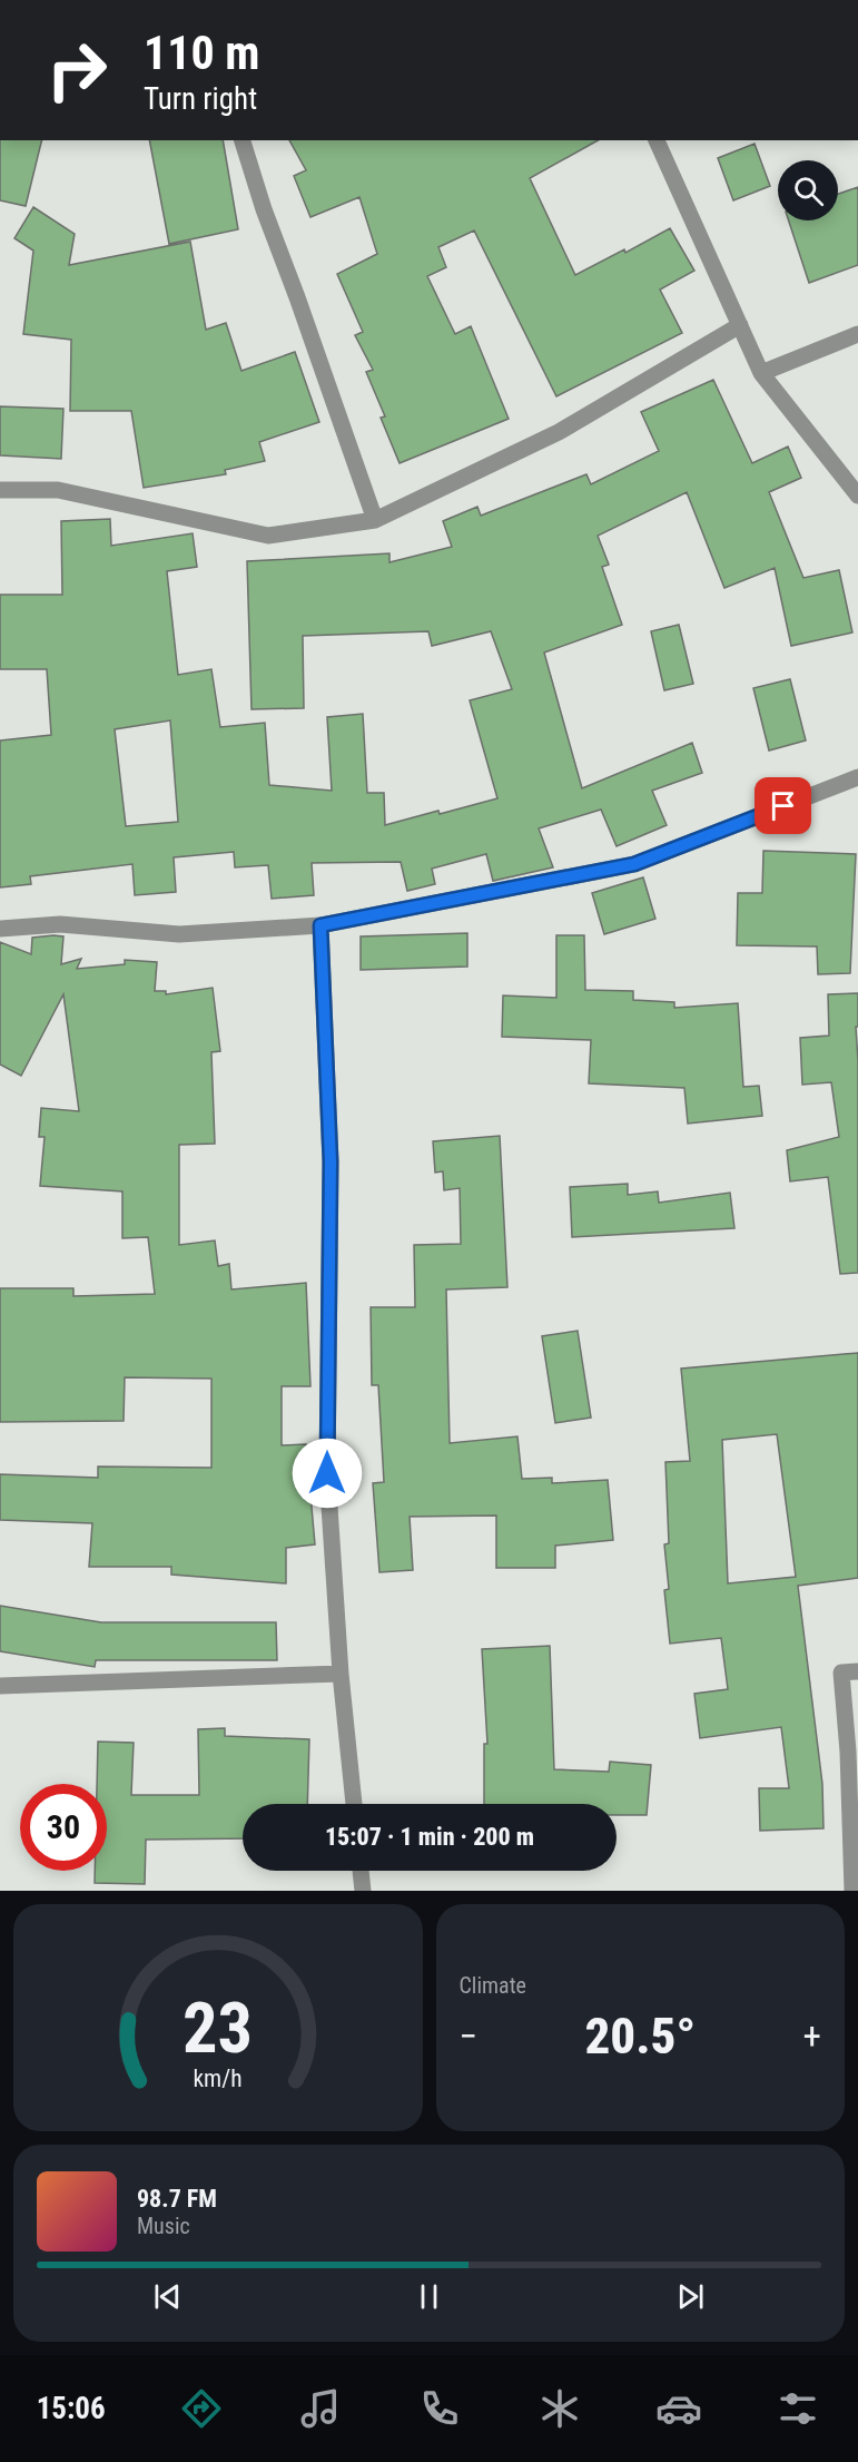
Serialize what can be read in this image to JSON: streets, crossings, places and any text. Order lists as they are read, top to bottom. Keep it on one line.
{"page":{"turn":["110 m","Turn right"],"limit":"30","trip":"15:07 · 1 min · 200 m","tile":"Climate","heat":["−","20.5°","+"],"song":["98.7 FM","Music"],"tabs":"15:06","gauge":["23","km/h"]}}
